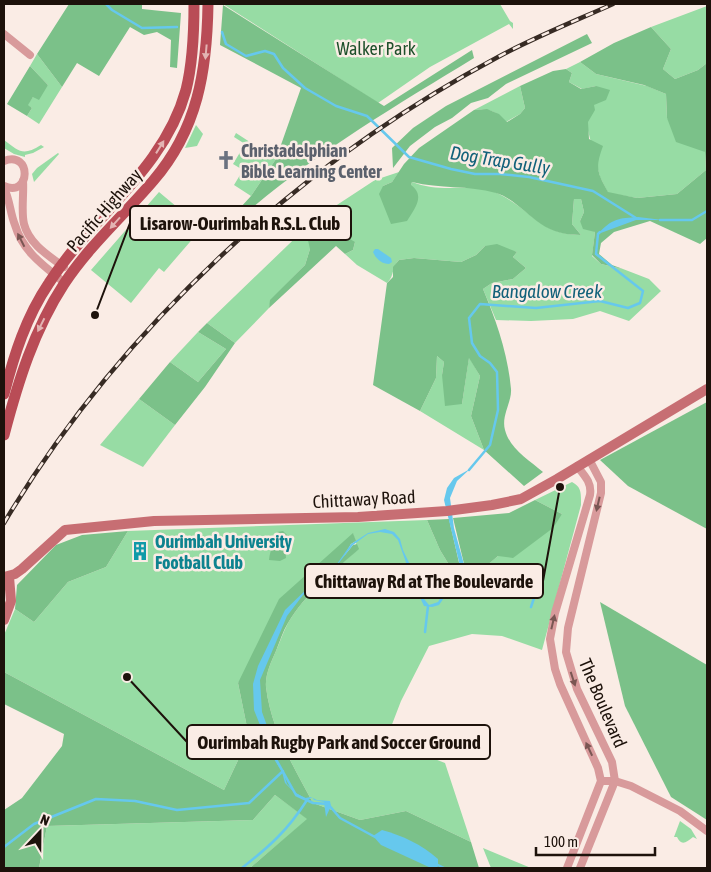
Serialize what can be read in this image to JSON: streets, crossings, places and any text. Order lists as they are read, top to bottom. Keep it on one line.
{"streets":{"main road":["Pacific Highway","Chittaway Road"],"street":["The Boulevard"]},"crossings":[["Chittaway Road","The Boulevard"]],"water":["Dog Trap Gully","Bangalow Creek"],"parks":["Walker Park"],"places":{"church":["Christadelphian Bible Learning Center"],"other":["Lisarow-Ourimbah R.S.L. Club","Chittaway Rd at The Boulevarde","Ourimbah Rugby Park and Soccer Ground"],"building":["Ourimbah University Football Club"]},"scale_bar":"100 m","north":"top"}
